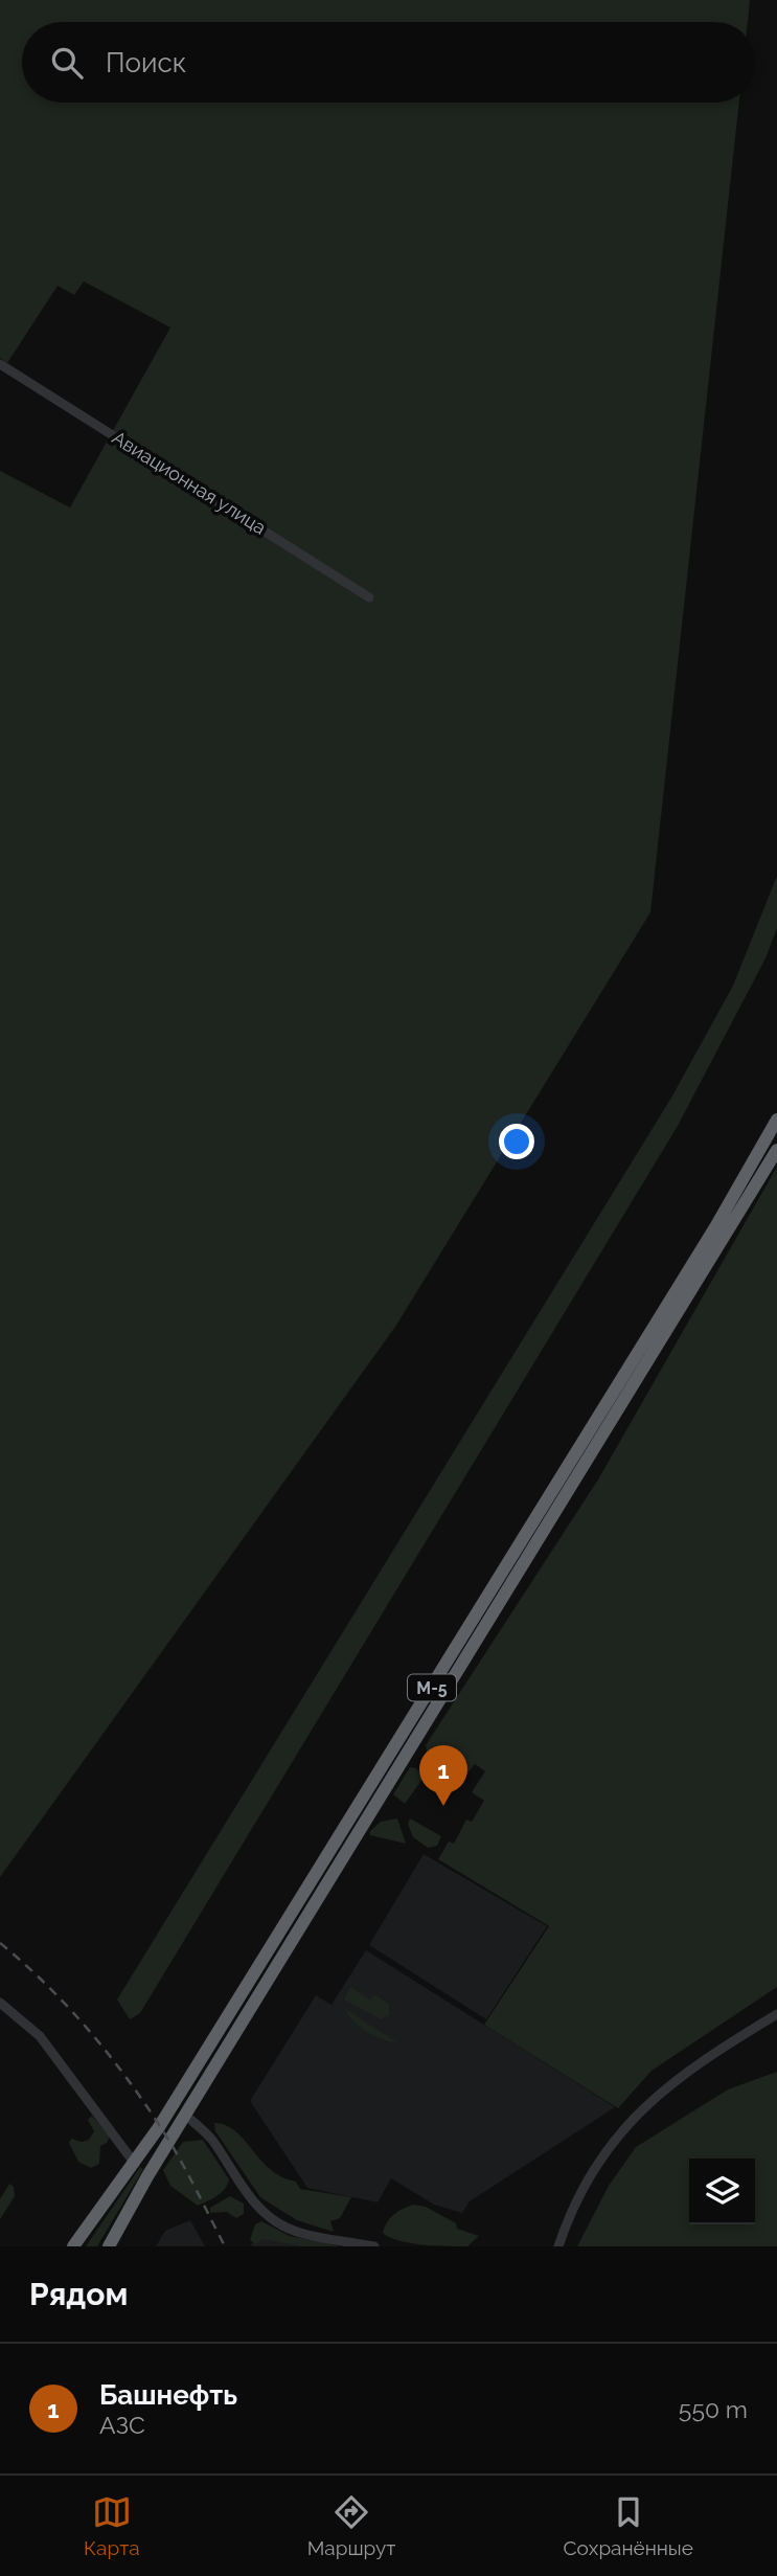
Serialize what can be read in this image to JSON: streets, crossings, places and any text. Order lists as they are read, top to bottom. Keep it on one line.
{"streets":{"highway":["М-5"],"street":["Авиационная улица"]},"page":{"search":"Поиск","pins":"1","heading":"Рядом","list":[{"mark":"1","name":"Башнефть","note":"АЗС","value":"550 m"}],"nav":["Карта","Маршрут","Сохранённые"]}}
